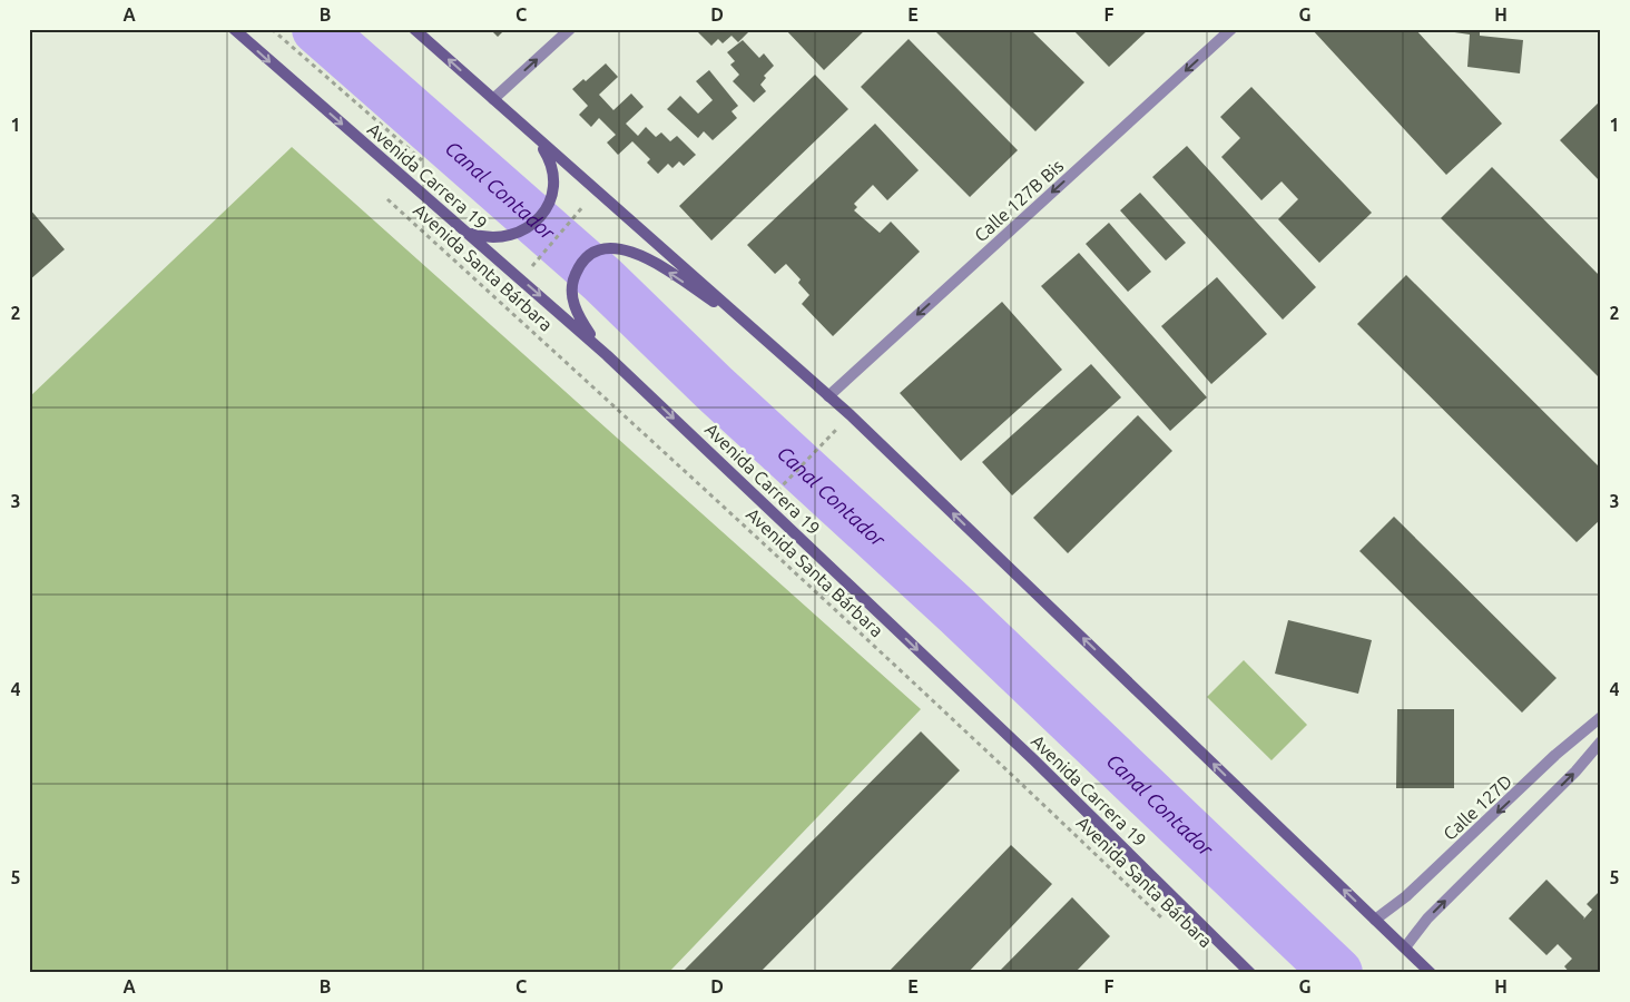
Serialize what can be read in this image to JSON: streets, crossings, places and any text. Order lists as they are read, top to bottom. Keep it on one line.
{"streets":{"main road":["Avenida Carrera 19"],"street":["Calle 127B Bis","Calle 127D"],"path":["Avenida Santa Bárbara"]},"one_way":["Avenida Carrera 19","Calle 127B Bis"],"water":["Canal Contador"],"grid":{"columns":["A","B","C","D","E","F","G","H"],"rows":["1","2","3","4","5"]}}
